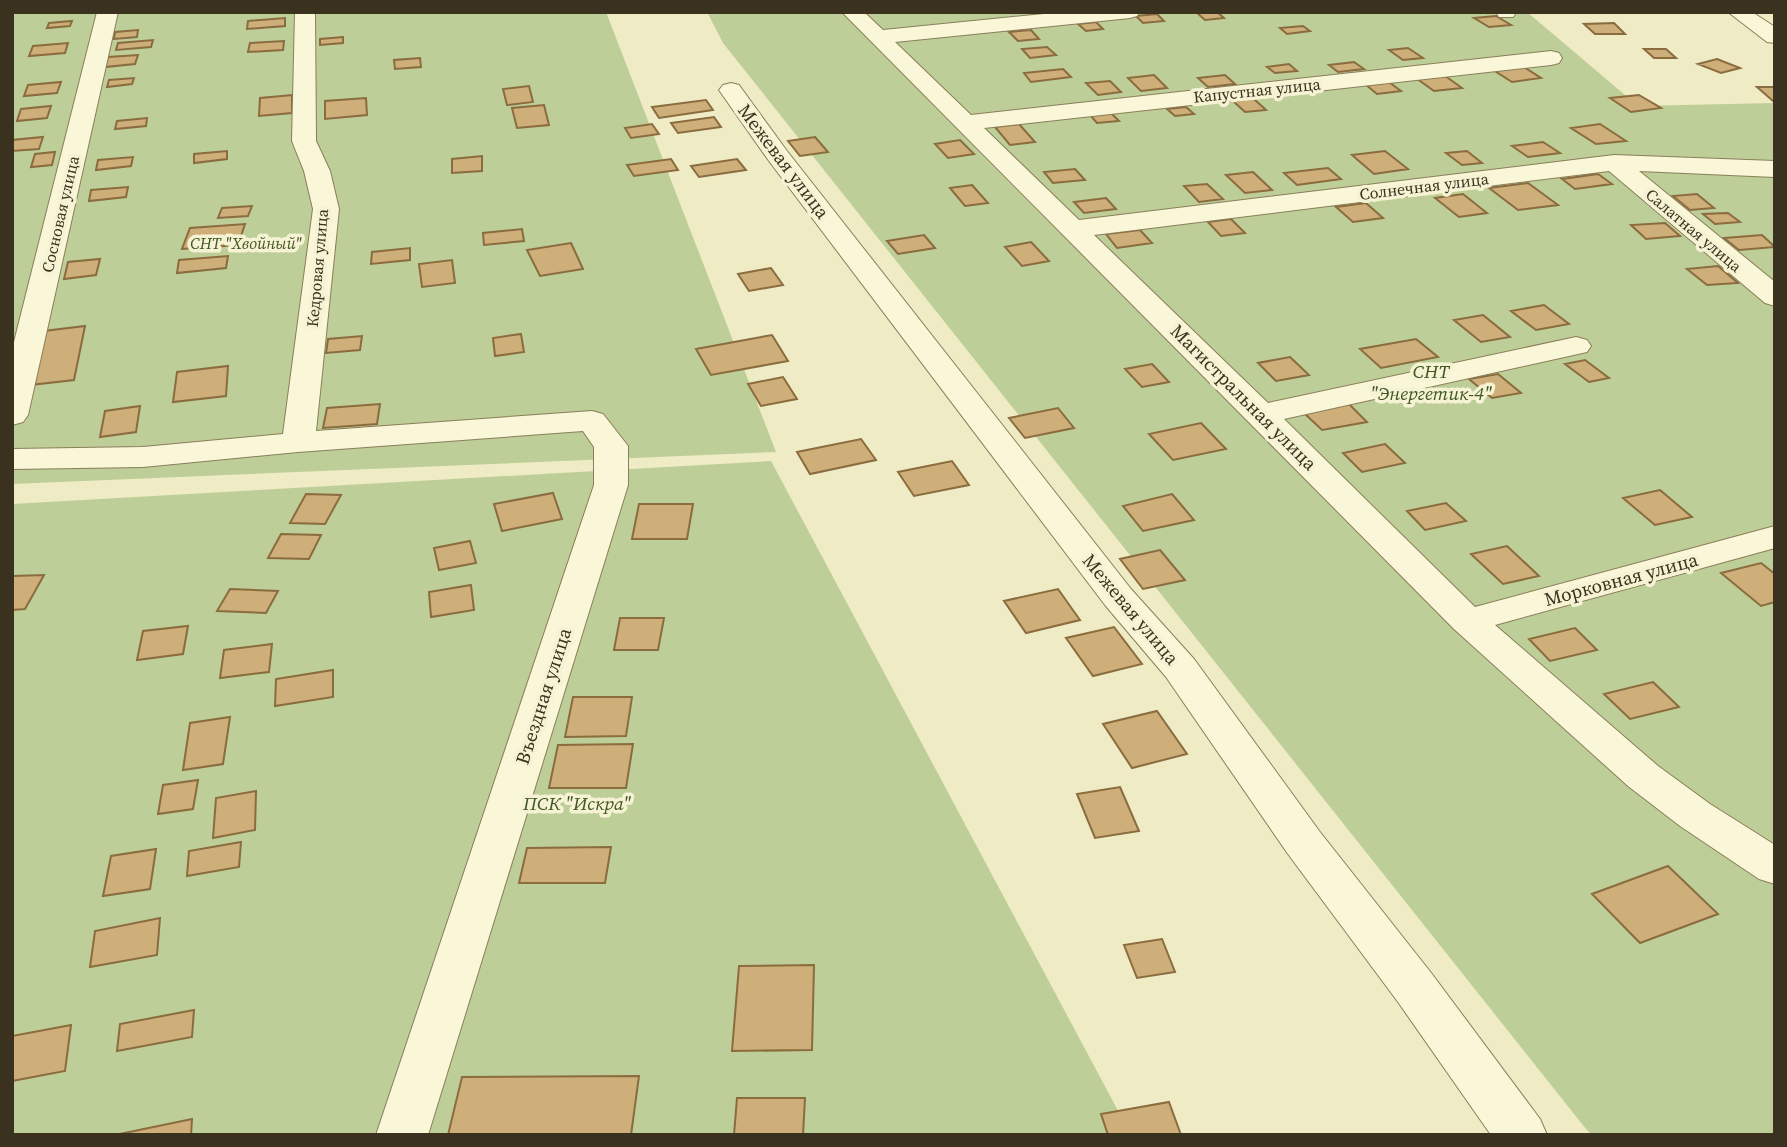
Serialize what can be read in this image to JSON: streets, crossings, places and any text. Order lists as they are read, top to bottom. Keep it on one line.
{"streets":{"street":["Капустная улица","Межевая улица","Солнечная улица","Сосновая улица","Салатная улица","Кедровая улица","Магистральная улица","Морковная улица","Въездная улица"]},"crossings":[["Капустная улица","Магистральная улица"],["Солнечная улица","Салатная улица"],["Солнечная улица","Магистральная улица"],["Кедровая улица","Въездная улица"],["Магистральная улица","Морковная улица"]],"parks":["СНТ \"Хвойный\"","СНТ \"Энергетик-4\"","ПСК \"Искра\""]}
